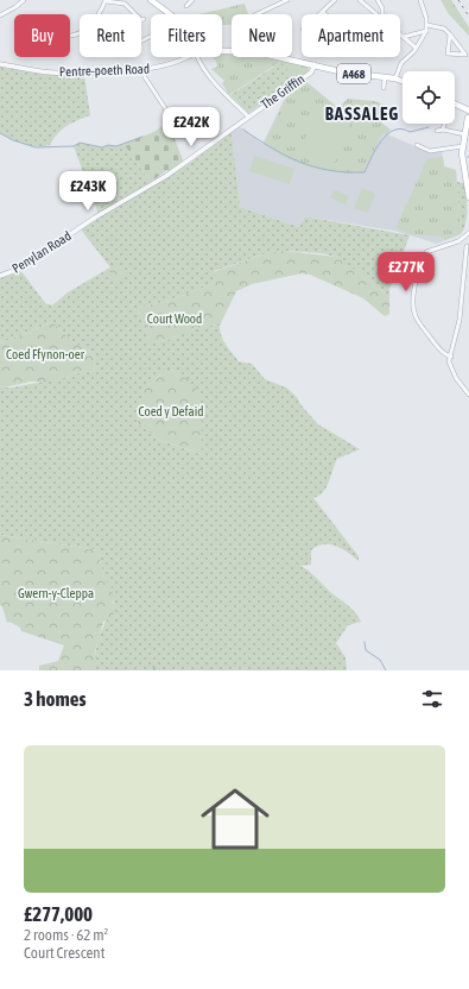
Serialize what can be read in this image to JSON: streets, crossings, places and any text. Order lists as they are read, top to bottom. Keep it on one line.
{"streets":{"main road":["A468"],"street":["Pentre-poeth Road","The Griffin","Penylan Road"]},"crossings":[["A468","The Griffin"],["The Griffin","Penylan Road"]],"districts":["BASSALEG"],"parks":["Court Wood","Coed Ffynon-oer","Coed y Defaid","Gwern-y-Cleppa"],"page":{"chip":["Buy","Rent","Filters","New","Apartment"],"price":["£242K","£243K","£277K"],"heading":"3 homes","list":[{"name":"£277,000","note":"2 rooms · 62 m² · Court Crescent"}]}}
